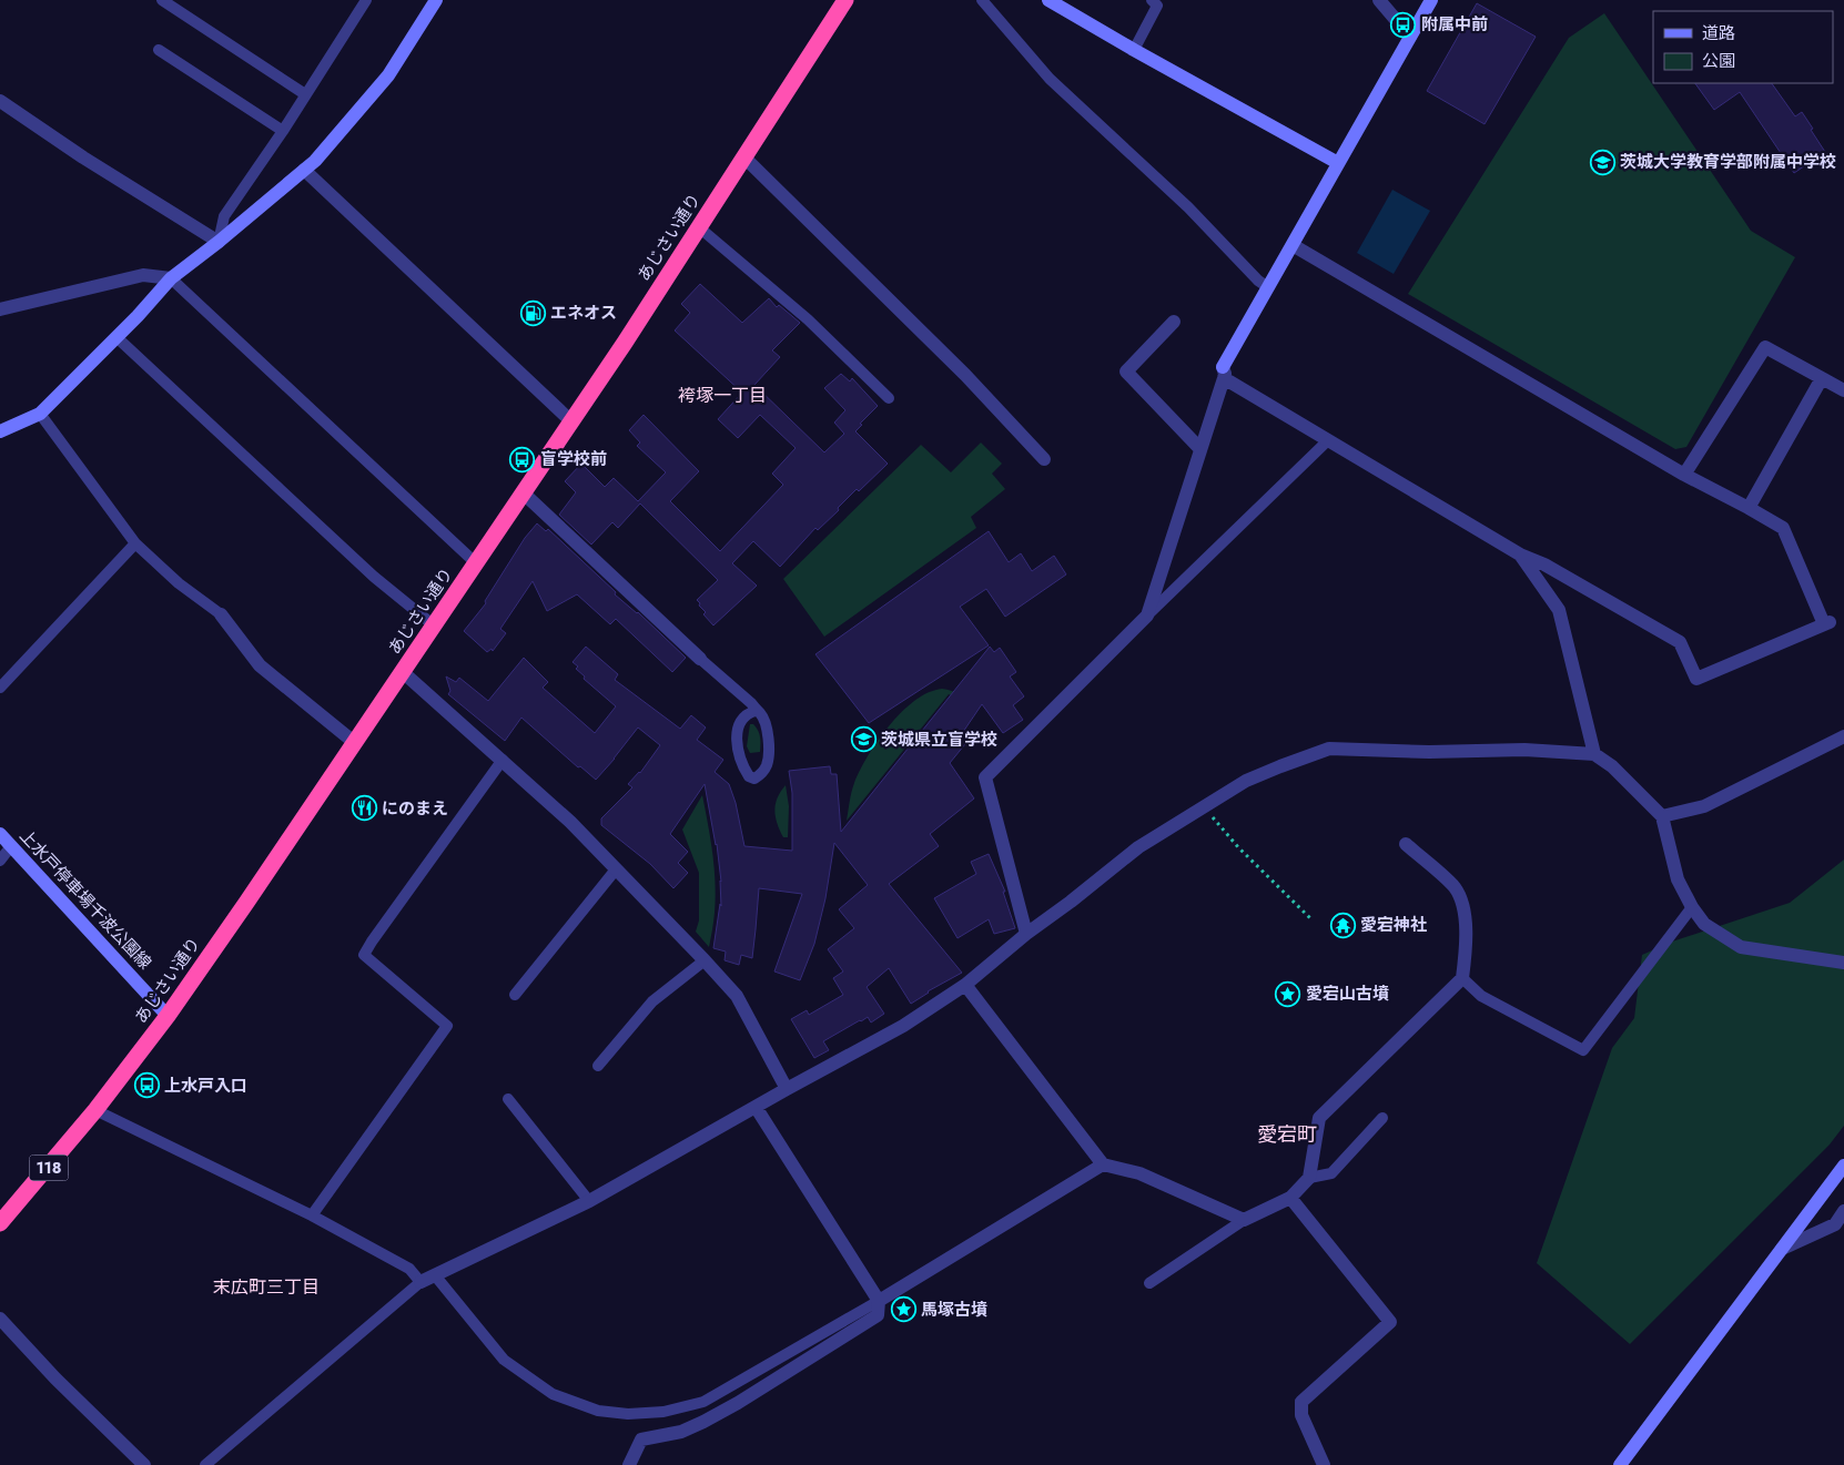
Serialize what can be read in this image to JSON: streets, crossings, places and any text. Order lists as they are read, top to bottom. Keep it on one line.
{"streets":{"highway":["あじさい通り","118"],"street":["上水戸停車場千波公園線"]},"crossings":[["あじさい通り","上水戸停車場千波公園線"]],"districts":["袴塚一丁目","愛宕町","末広町三丁目"],"places":{"bus stop":["附属中前","盲学校前","上水戸入口"],"school or university":["茨城大学教育学部附属中学校","茨城県立盲学校"],"fuel station":["エネオス"],"restaurant":["にのまえ"],"temple":["愛宕神社"],"place":["愛宕山古墳","馬塚古墳"]},"legend":["道路","公園"]}
